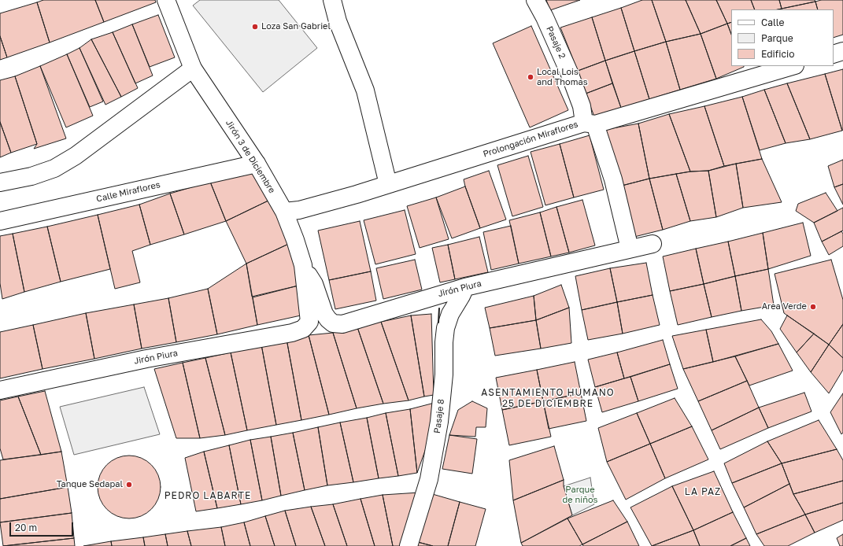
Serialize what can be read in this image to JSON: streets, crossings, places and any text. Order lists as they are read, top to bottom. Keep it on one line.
{"streets":{"street":["Pasaje 2","Prolongación Miraflores","Jirón 3 de Diciembre","Calle Miraflores","Jirón Piura","Pasaje 8"]},"crossings":[["Pasaje 2","Prolongación Miraflores"],["Pasaje 2","Jirón Piura"],["Prolongación Miraflores","Jirón 3 de Diciembre"],["Jirón 3 de Diciembre","Calle Miraflores"],["Jirón 3 de Diciembre","Jirón Piura"],["Jirón Piura","Pasaje 8"]],"districts":["ASENTAMIENTO HUMANO 25 DE DICIEMBRE","LA PAZ","PEDRO LABARTE"],"parks":["Parque de niños"],"places":["Loza San Gabriel","Local Lois and Thomas","Area Verde","Tanque Sedapal"],"legend":["Calle","Parque","Edificio"],"scale_bar":"20 m"}
